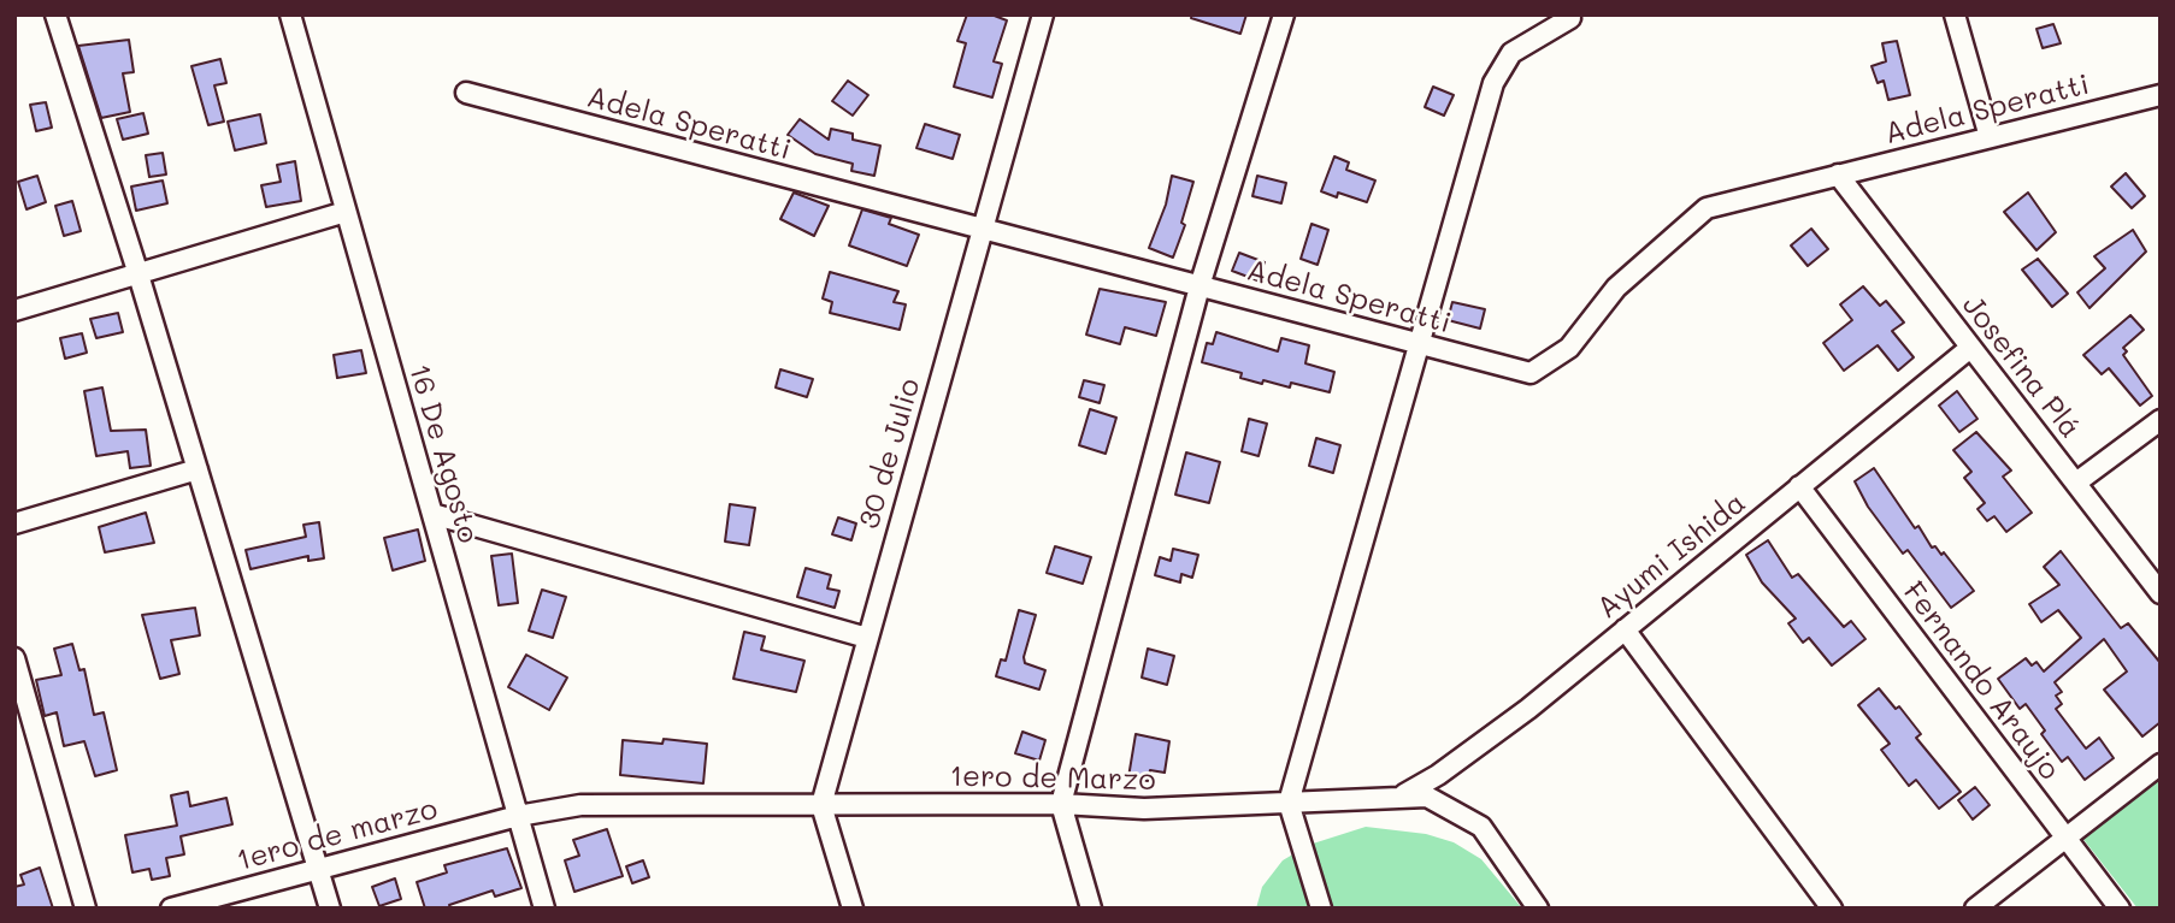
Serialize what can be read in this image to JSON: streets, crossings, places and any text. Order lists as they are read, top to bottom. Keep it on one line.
{"streets":{"street":["Adela Speratti","Josefina Plá","16 De Agosto","30 de Julio","Ayumi Ishida","Fernando Araujo","1ero de Marzo","1ero de marzo"]},"crossings":[["Adela Speratti","Josefina Plá"],["Adela Speratti","30 de Julio"],["Josefina Plá","Ayumi Ishida"],["16 De Agosto","1ero de Marzo"],["16 De Agosto","1ero de marzo"],["30 de Julio","1ero de Marzo"],["Ayumi Ishida","Fernando Araujo"],["Ayumi Ishida","1ero de Marzo"],["1ero de Marzo","1ero de marzo"]]}
